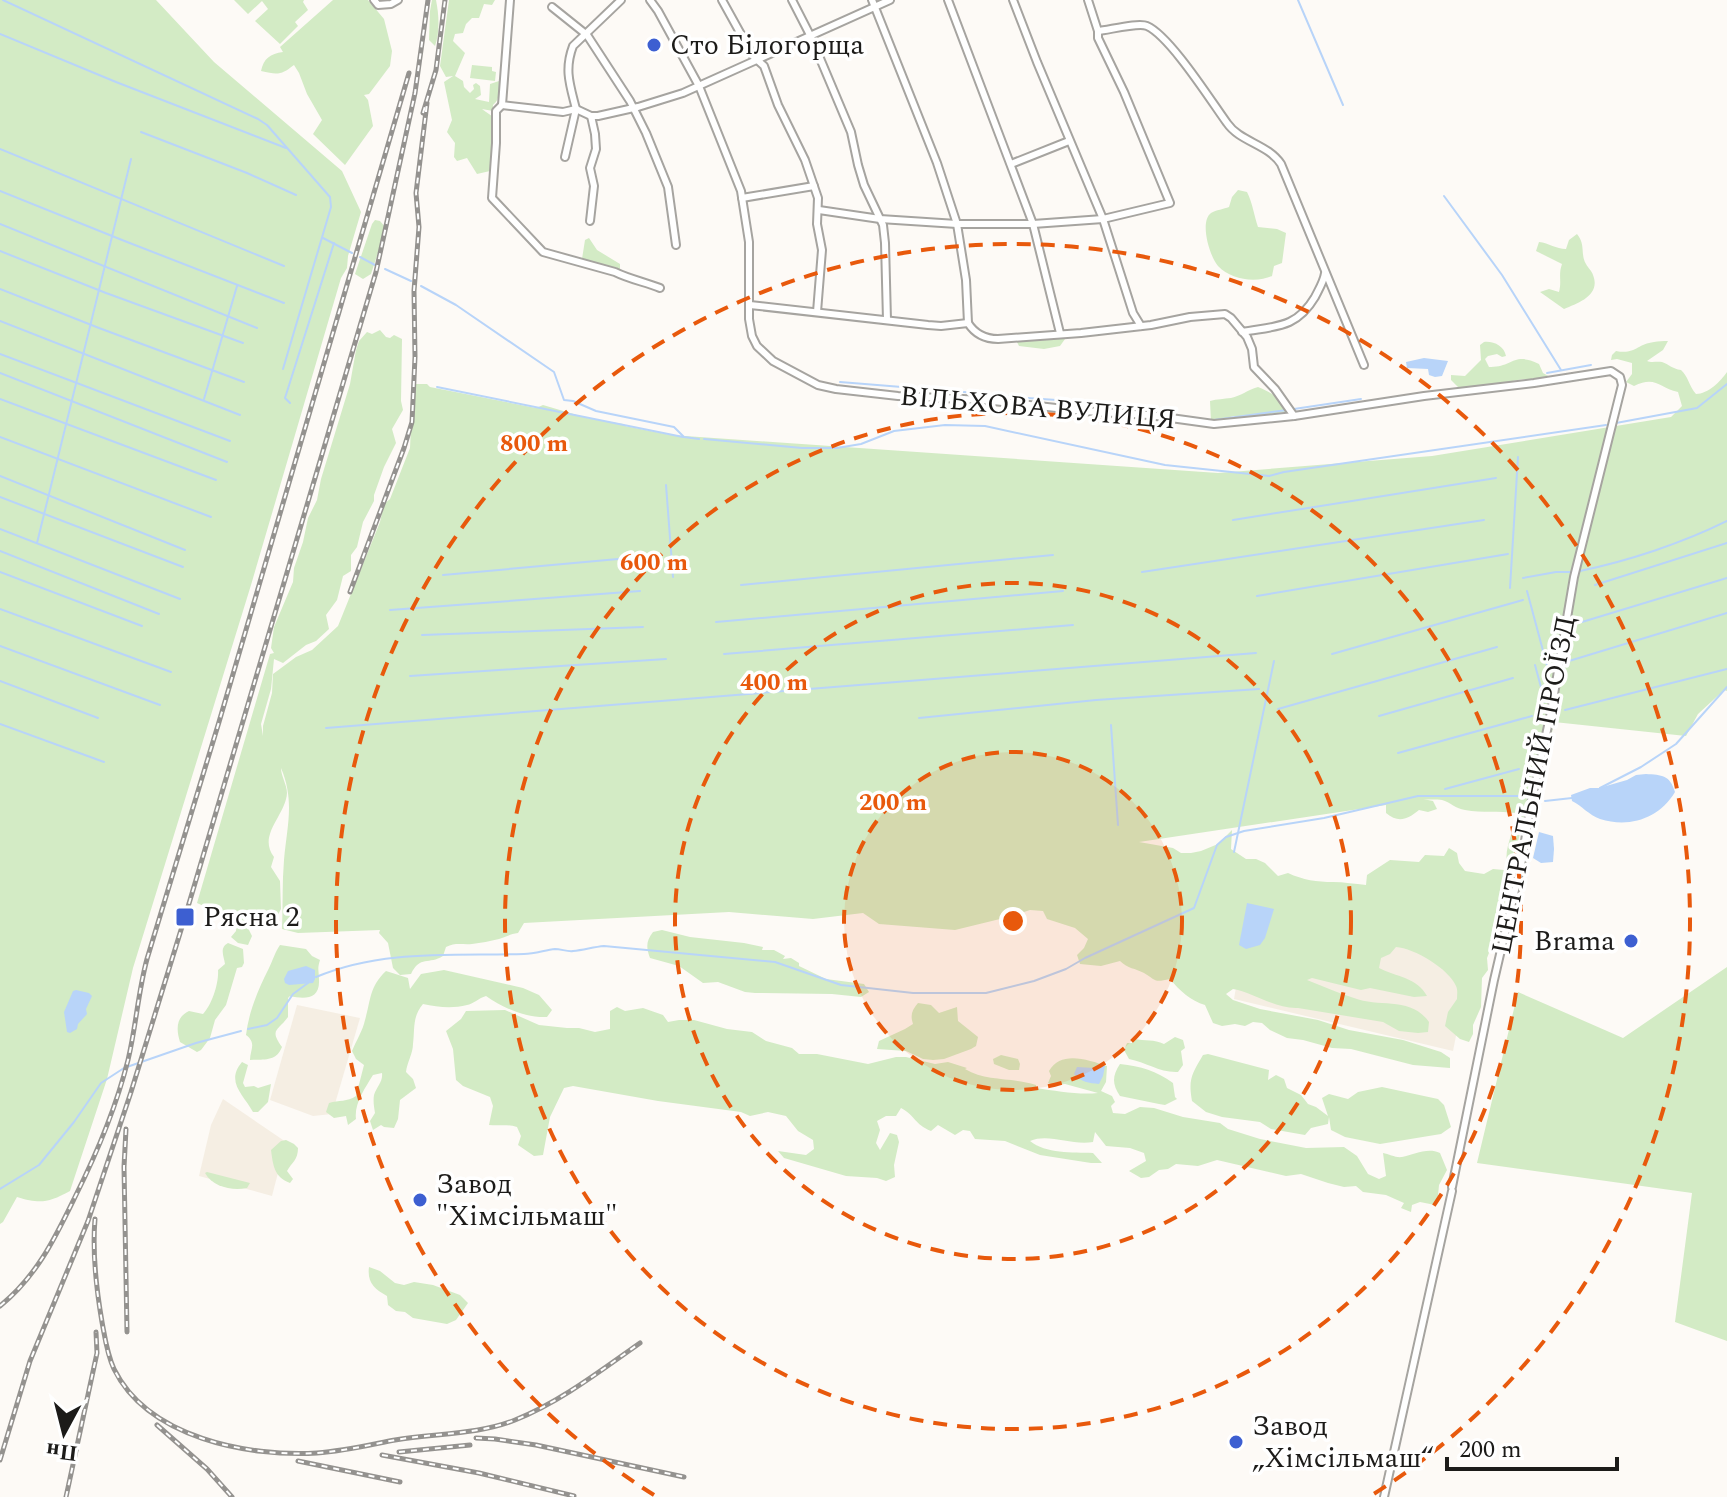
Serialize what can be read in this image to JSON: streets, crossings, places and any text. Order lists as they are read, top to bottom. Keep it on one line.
{"streets":{"street":["ВІЛЬХОВА ВУЛИЦЯ","ЦЕНТРАЛЬНИЙ ПРОЇЗД"]},"crossings":[["ВІЛЬХОВА ВУЛИЦЯ","ЦЕНТРАЛЬНИЙ ПРОЇЗД"]],"places":{"other":["Сто Білогорща","Brama","Завод \"Хімсільмаш\"","Завод „Хімсільмаш“"],"transit":["Рясна 2"]},"scale_bar":"200 m","north":"bottom","rings":["800 m","600 m","400 m","200 m"]}
